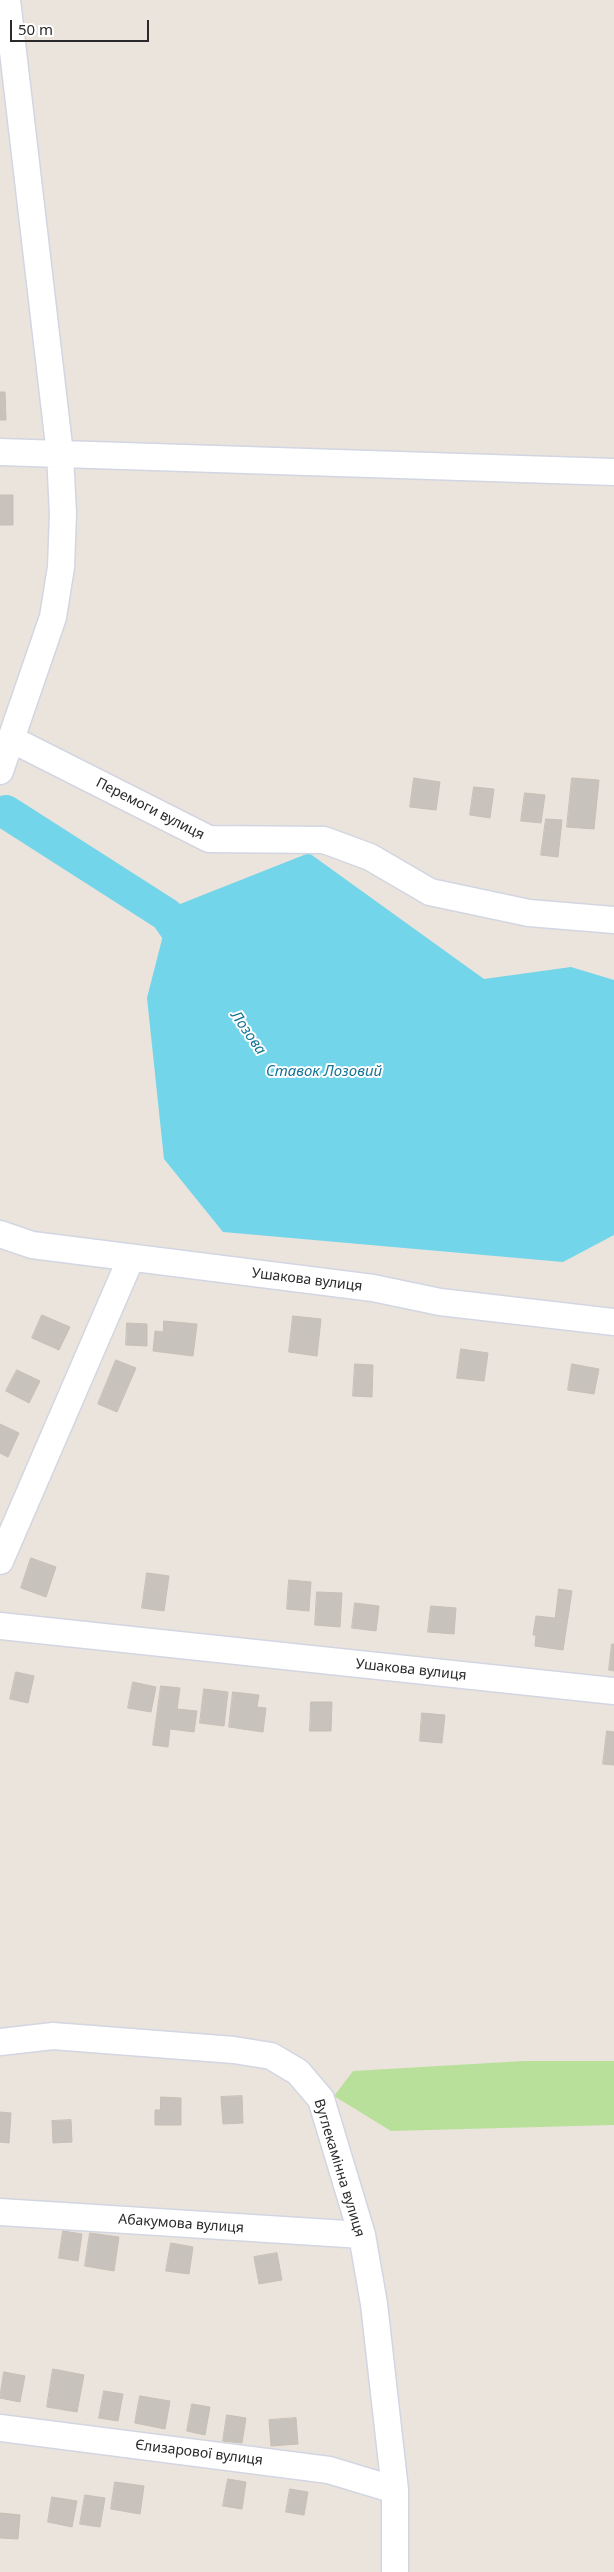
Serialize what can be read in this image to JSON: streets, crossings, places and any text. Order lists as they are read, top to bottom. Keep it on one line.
{"streets":{"street":["Перемоги вулиця","Ушакова вулиця","Вуглекамінна вулиця","Абакумова вулиця","Єлизарової вулиця"]},"crossings":[["Вуглекамінна вулиця","Абакумова вулиця"],["Вуглекамінна вулиця","Єлизарової вулиця"]],"water":["Лозова","Ставок Лозовий"],"scale_bar":"50 m"}
